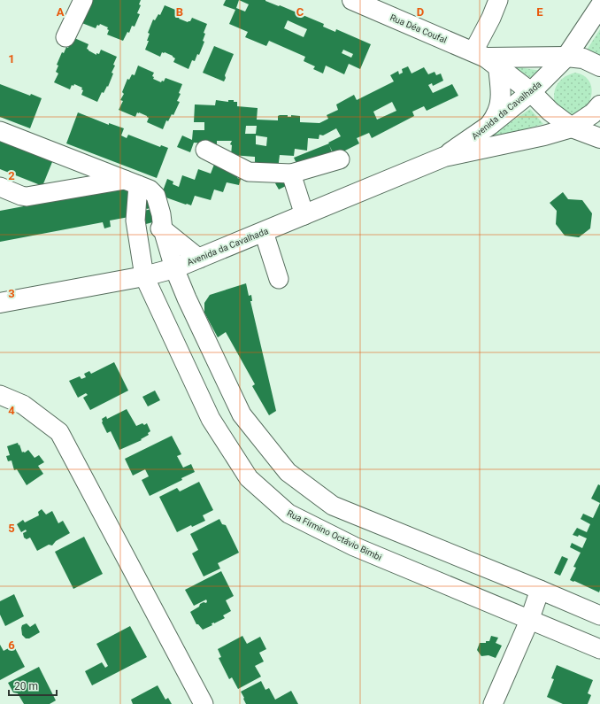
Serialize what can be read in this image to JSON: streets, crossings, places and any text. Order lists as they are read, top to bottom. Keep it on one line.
{"streets":{"main road":["Rua Déa Coufal","Avenida da Cavalhada"],"street":["Rua Firmino Octávio Bimbi"]},"crossings":[["Rua Déa Coufal","Avenida da Cavalhada"],["Avenida da Cavalhada","Rua Firmino Octávio Bimbi"]],"scale_bar":"20 m","grid":{"columns":["A","B","C","D","E"],"rows":["1","2","3","4","5","6"]}}
